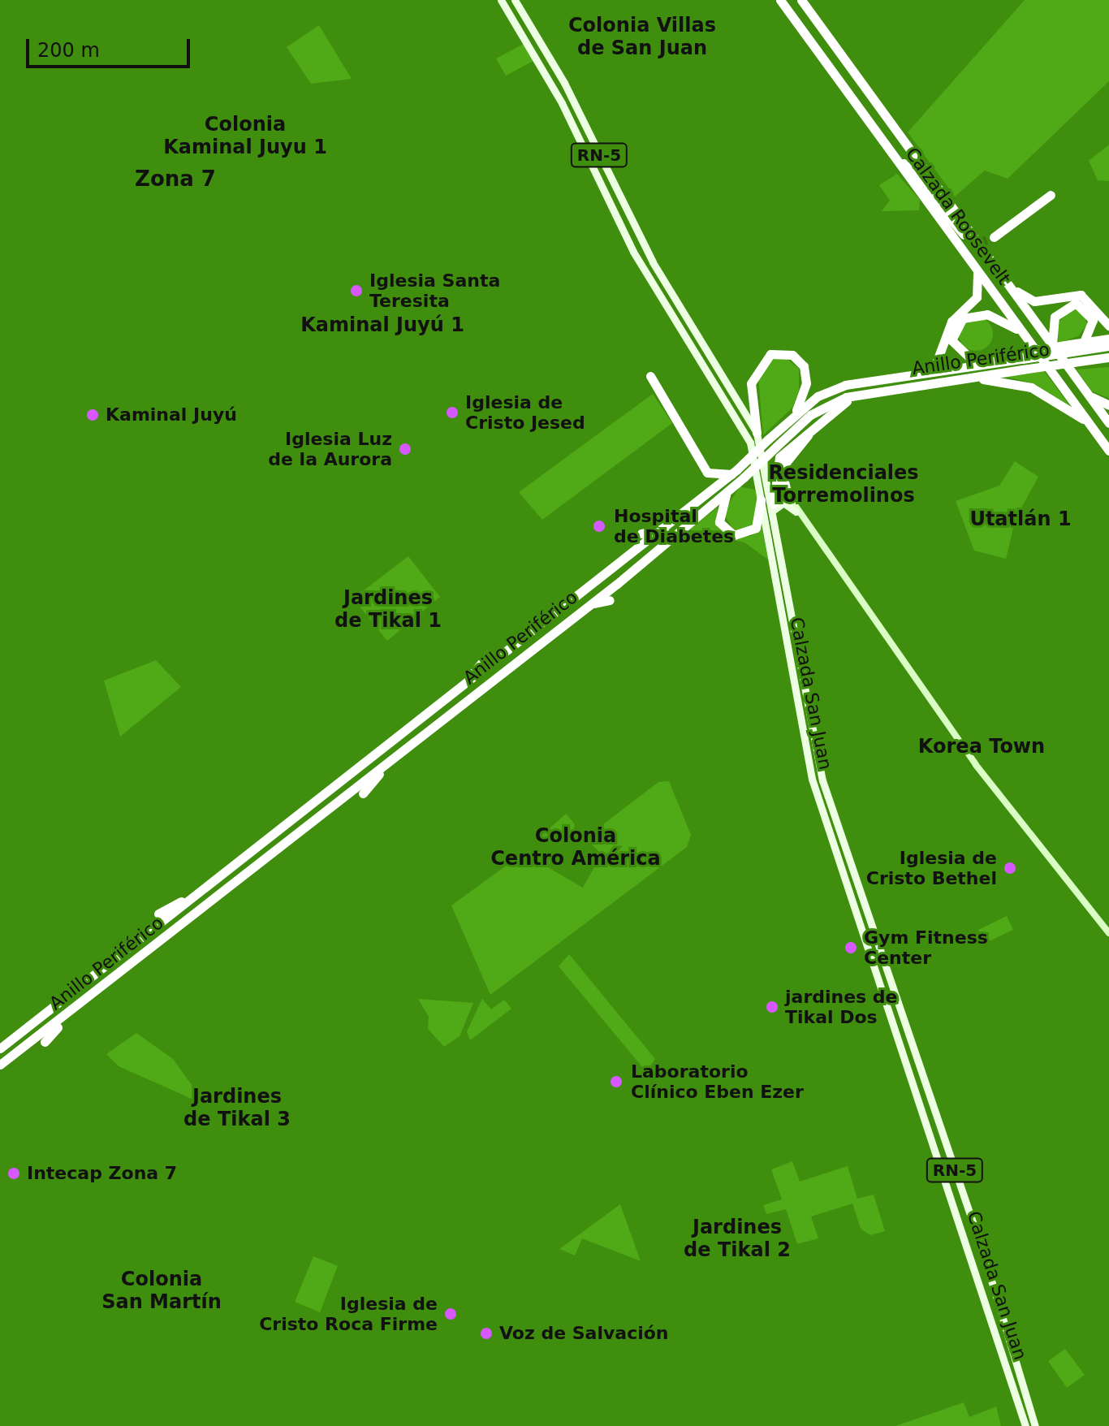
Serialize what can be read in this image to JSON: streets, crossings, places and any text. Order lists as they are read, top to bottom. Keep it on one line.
{"streets":{"highway":["Calzada Roosevelt","Anillo Periférico"],"main road":["RN-5","Calzada San Juan"]},"districts":["Colonia Villas de San Juan","Colonia Kaminal Juyu 1","Zona 7","Kaminal Juyú 1","Residenciales Torremolinos","Utatlán 1","Jardines de Tikal 1","Korea Town","Colonia Centro América","Jardines de Tikal 3","Jardines de Tikal 2","Colonia San Martín"],"places":["Iglesia Santa Teresita","Iglesia de Cristo Jesed","Kaminal Juyú","Iglesia Luz de la Aurora","Hospital de Diabetes","Iglesia de Cristo Bethel","Gym Fitness Center","jardines de Tikal Dos","Laboratorio Clínico Eben Ezer","Intecap Zona 7","Iglesia de Cristo Roca Firme","Voz de Salvación"],"scale_bar":"200 m"}
